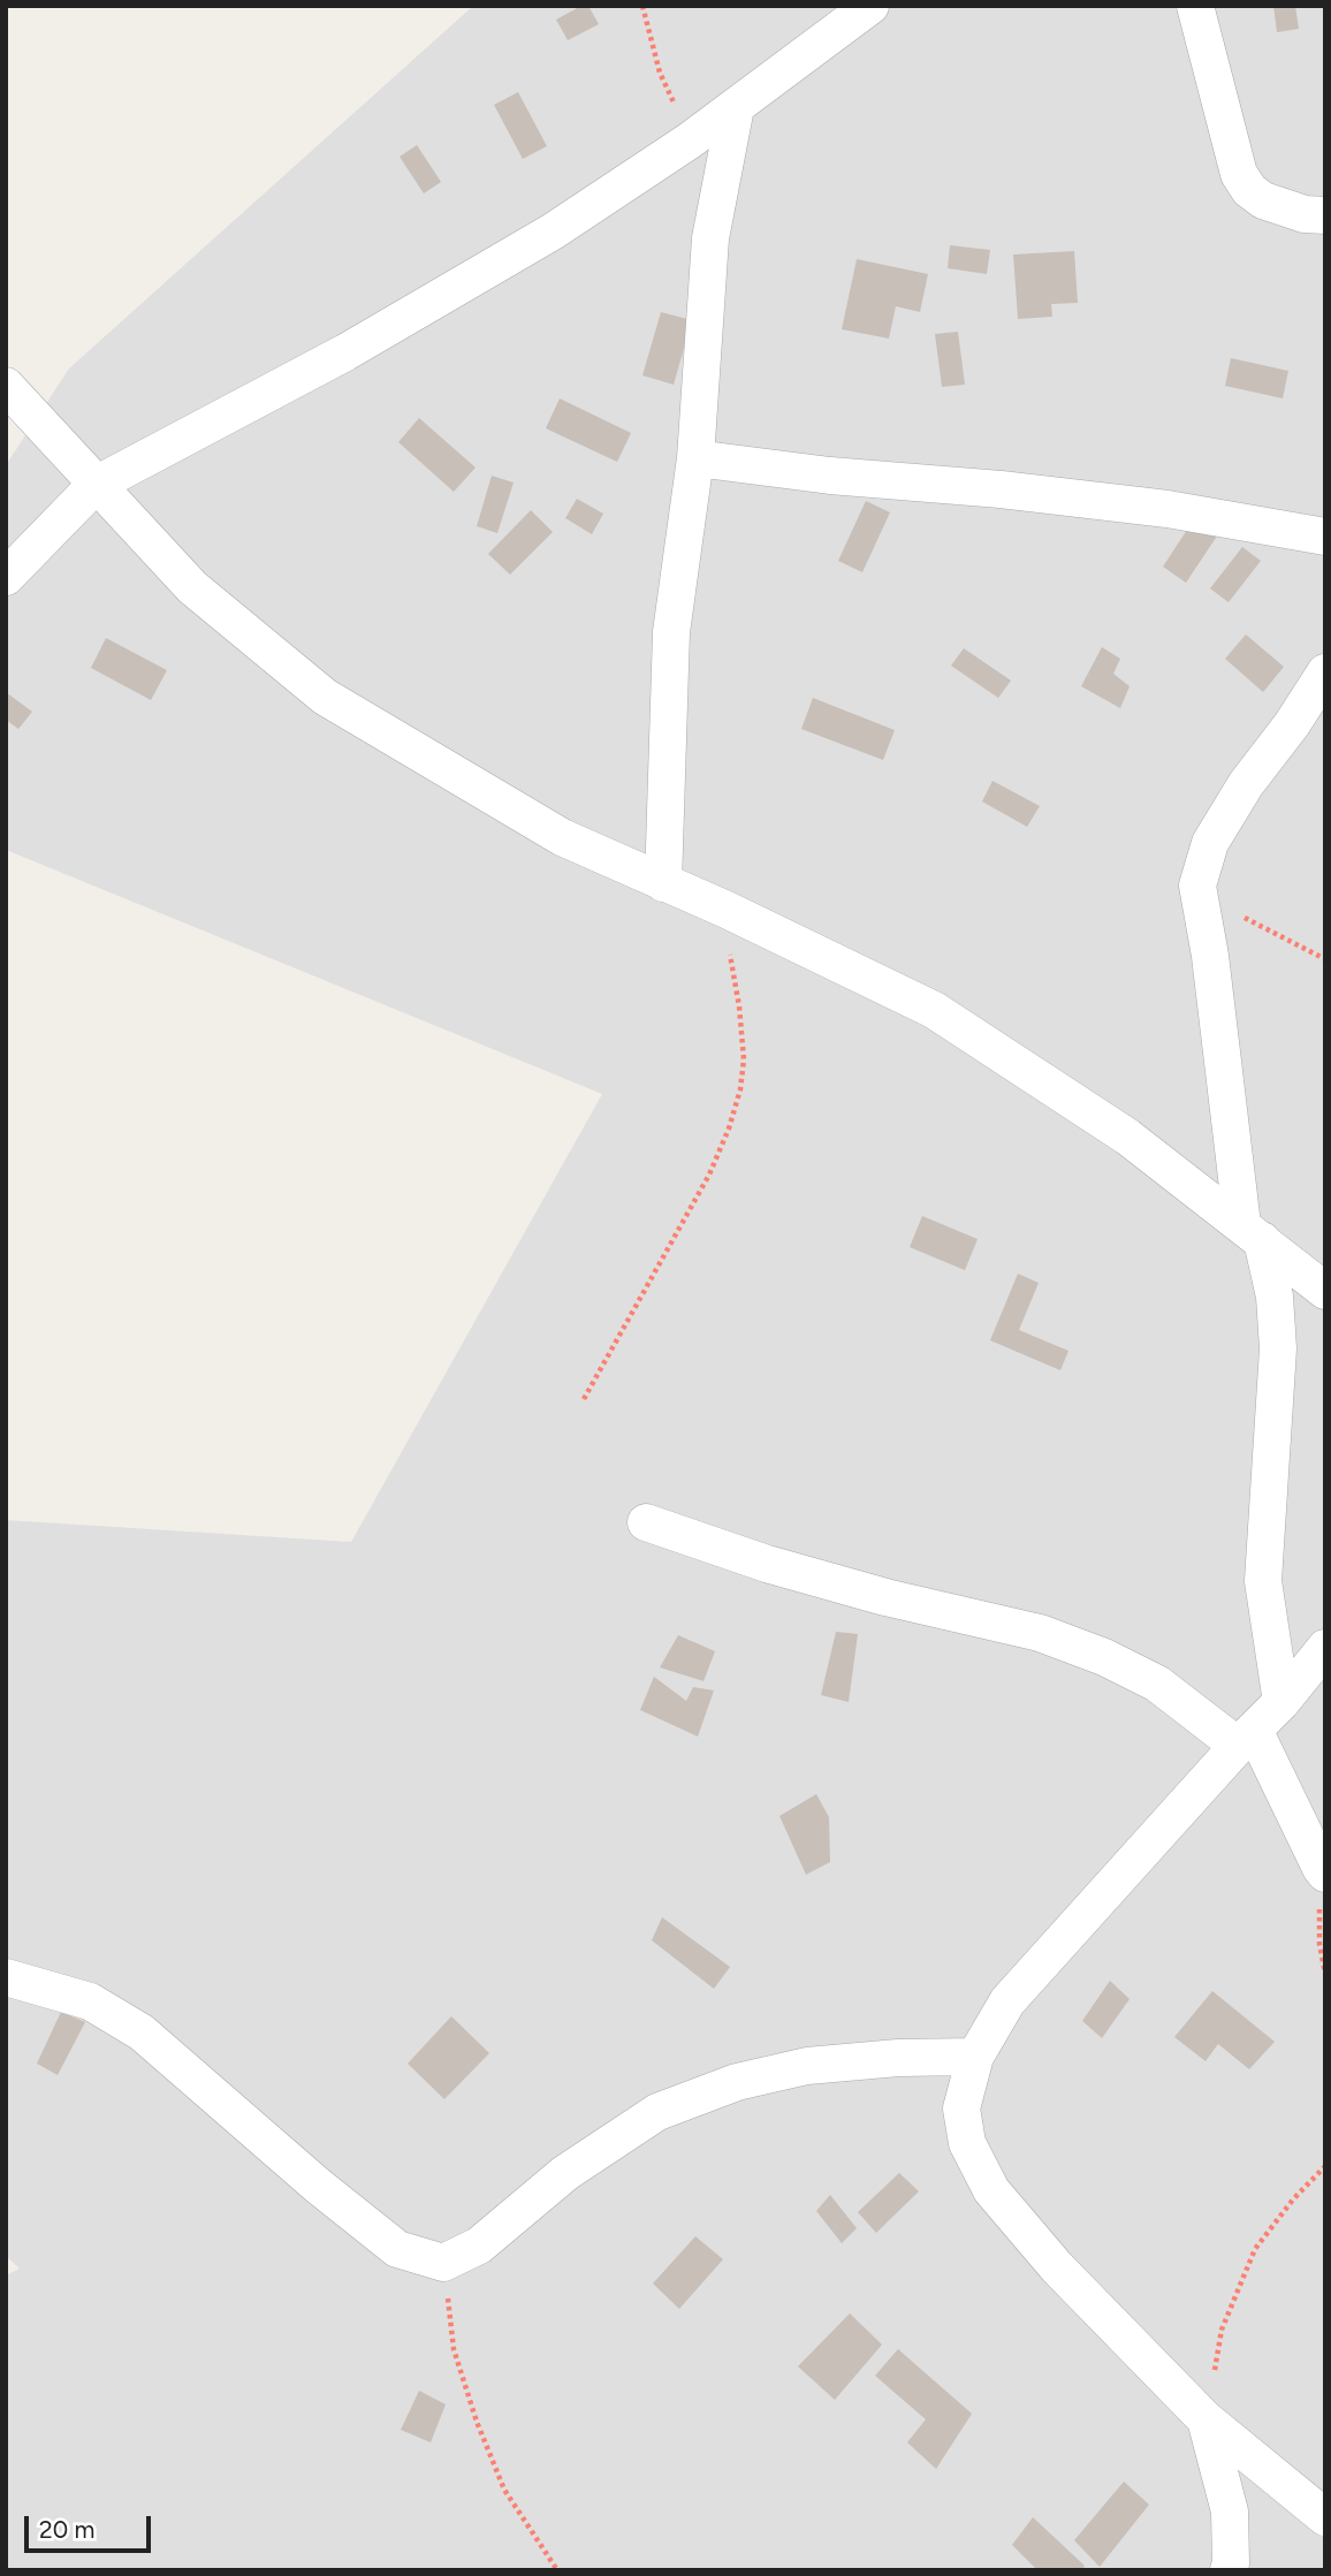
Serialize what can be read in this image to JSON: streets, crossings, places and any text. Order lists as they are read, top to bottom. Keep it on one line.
{"scale_bar":"20 m"}
